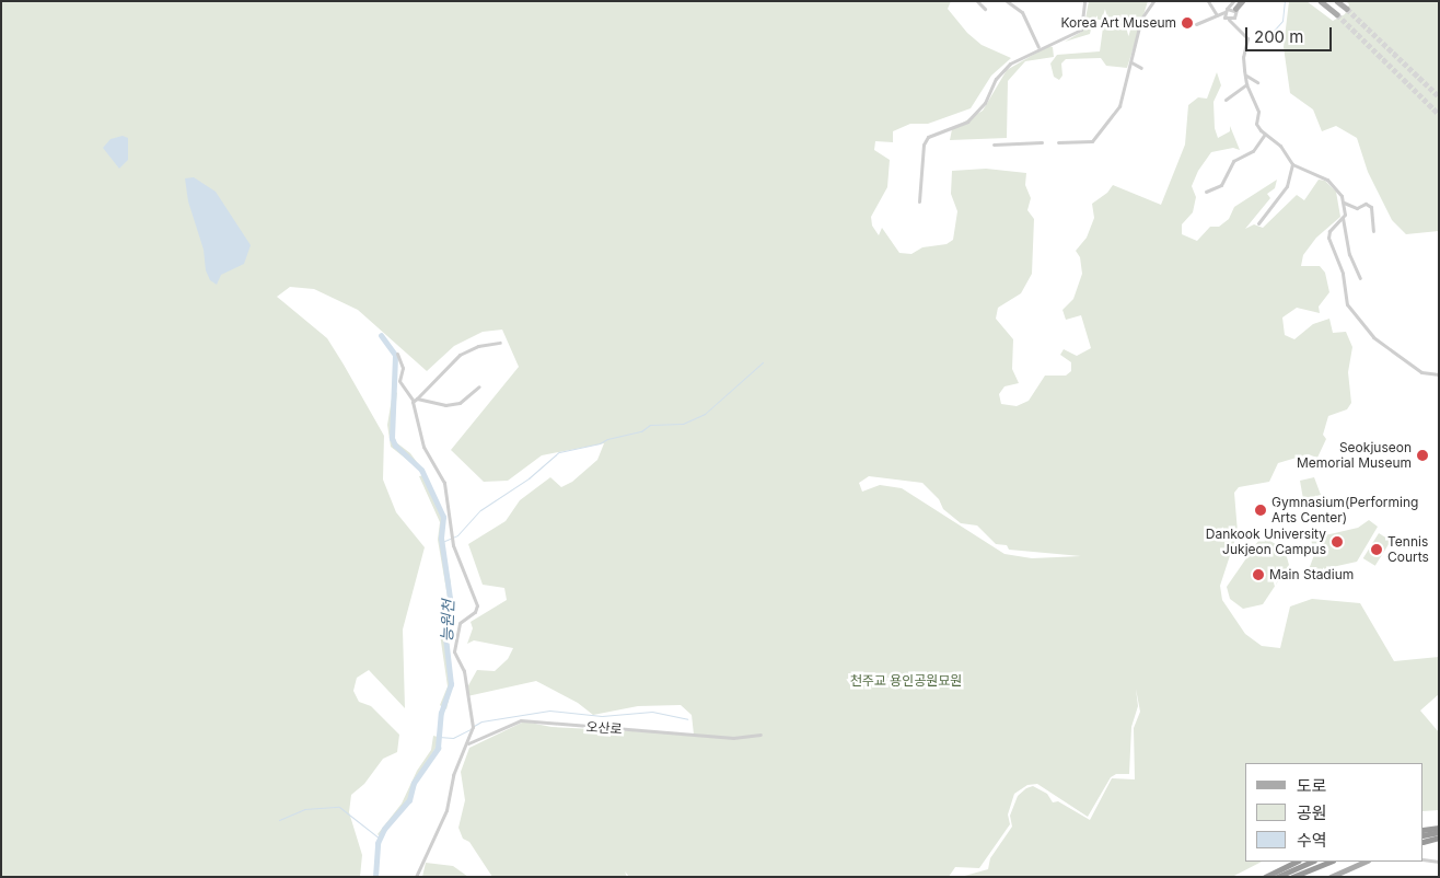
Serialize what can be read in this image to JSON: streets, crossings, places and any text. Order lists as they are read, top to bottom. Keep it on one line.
{"streets":{"street":["오산로"]},"water":["능원천"],"parks":["천주교 용인공원묘원"],"places":["Korea Art Museum","Seokjuseon Memorial Museum","Gymnasium(Performing Arts Center)","Dankook University Jukjeon Campus","Tennis Courts","Main Stadium"],"legend":["도로","공원","수역"],"scale_bar":"200 m"}
